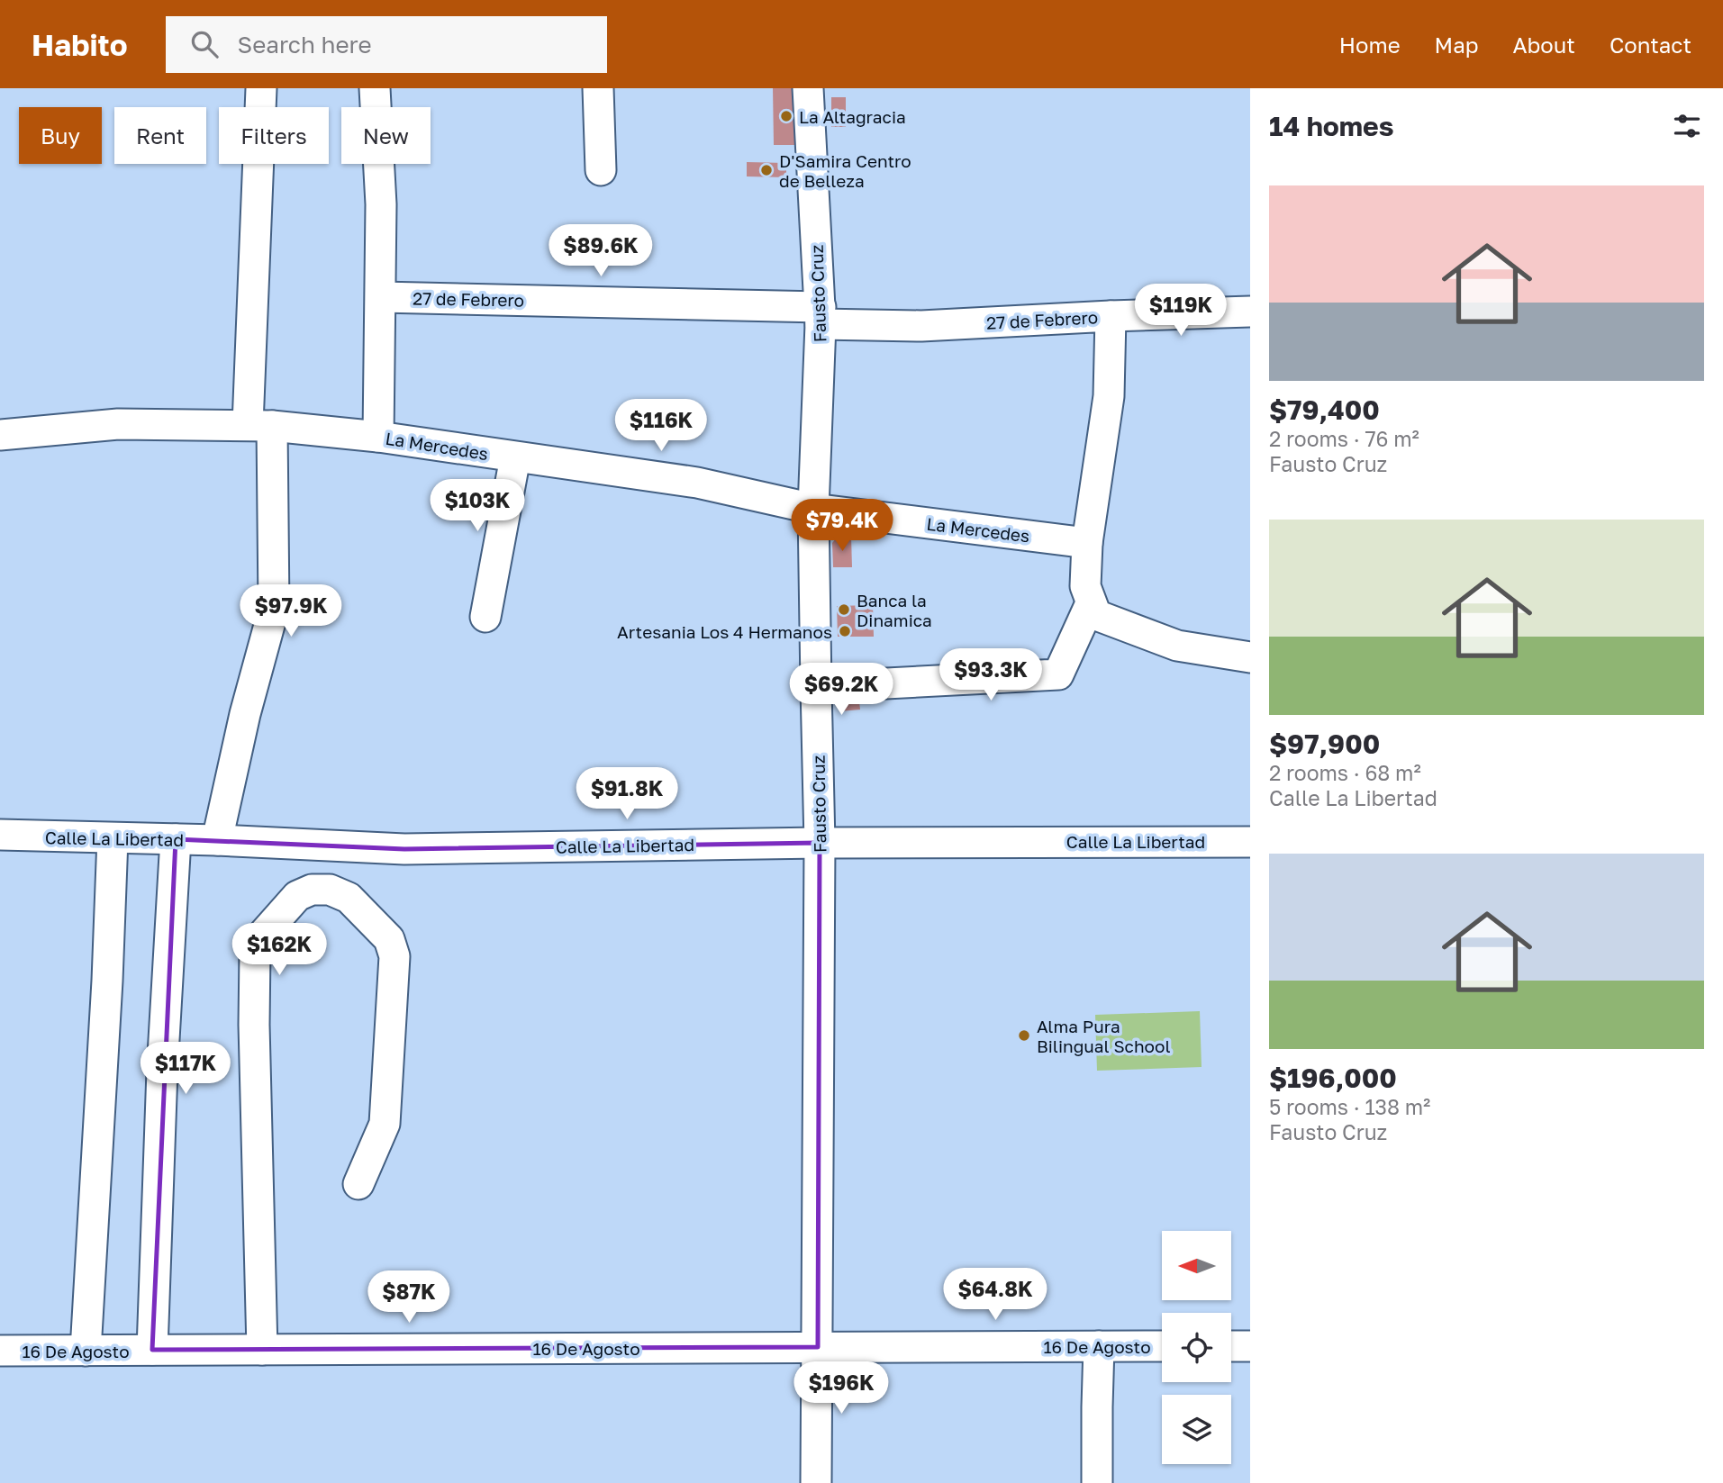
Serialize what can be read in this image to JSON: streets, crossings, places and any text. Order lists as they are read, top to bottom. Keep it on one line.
{"streets":{"street":["Fausto Cruz","27 de Febrero","La Mercedes","Calle La Libertad","16 De Agosto"]},"crossings":[["Fausto Cruz","27 de Febrero"],["Fausto Cruz","La Mercedes"],["Fausto Cruz","Calle La Libertad"],["Fausto Cruz","16 De Agosto"],["27 de Febrero","La Mercedes"]],"places":["La Altagracia","D'Samira Centro de Belleza","Banca la Dinamica","Artesania Los 4 Hermanos","Alma Pura Bilingual School"],"north":"left","page":{"header":"Habito","search":"Search here","nav":["Home","Map","About","Contact"],"heading":"14 homes","chip":["Buy","Rent","Filters","New"],"list":[{"name":"$79,400","note":"2 rooms · 76 m² · Fausto Cruz"},{"name":"$97,900","note":"2 rooms · 68 m² · Calle La Libertad"},{"name":"$196,000","note":"5 rooms · 138 m² · Fausto Cruz"}],"price":["$89.6K","$119K","$116K","$103K","$79.4K","$97.9K","$93.3K","$69.2K","$91.8K","$162K","$117K","$64.8K","$87K","$196K"]}}
